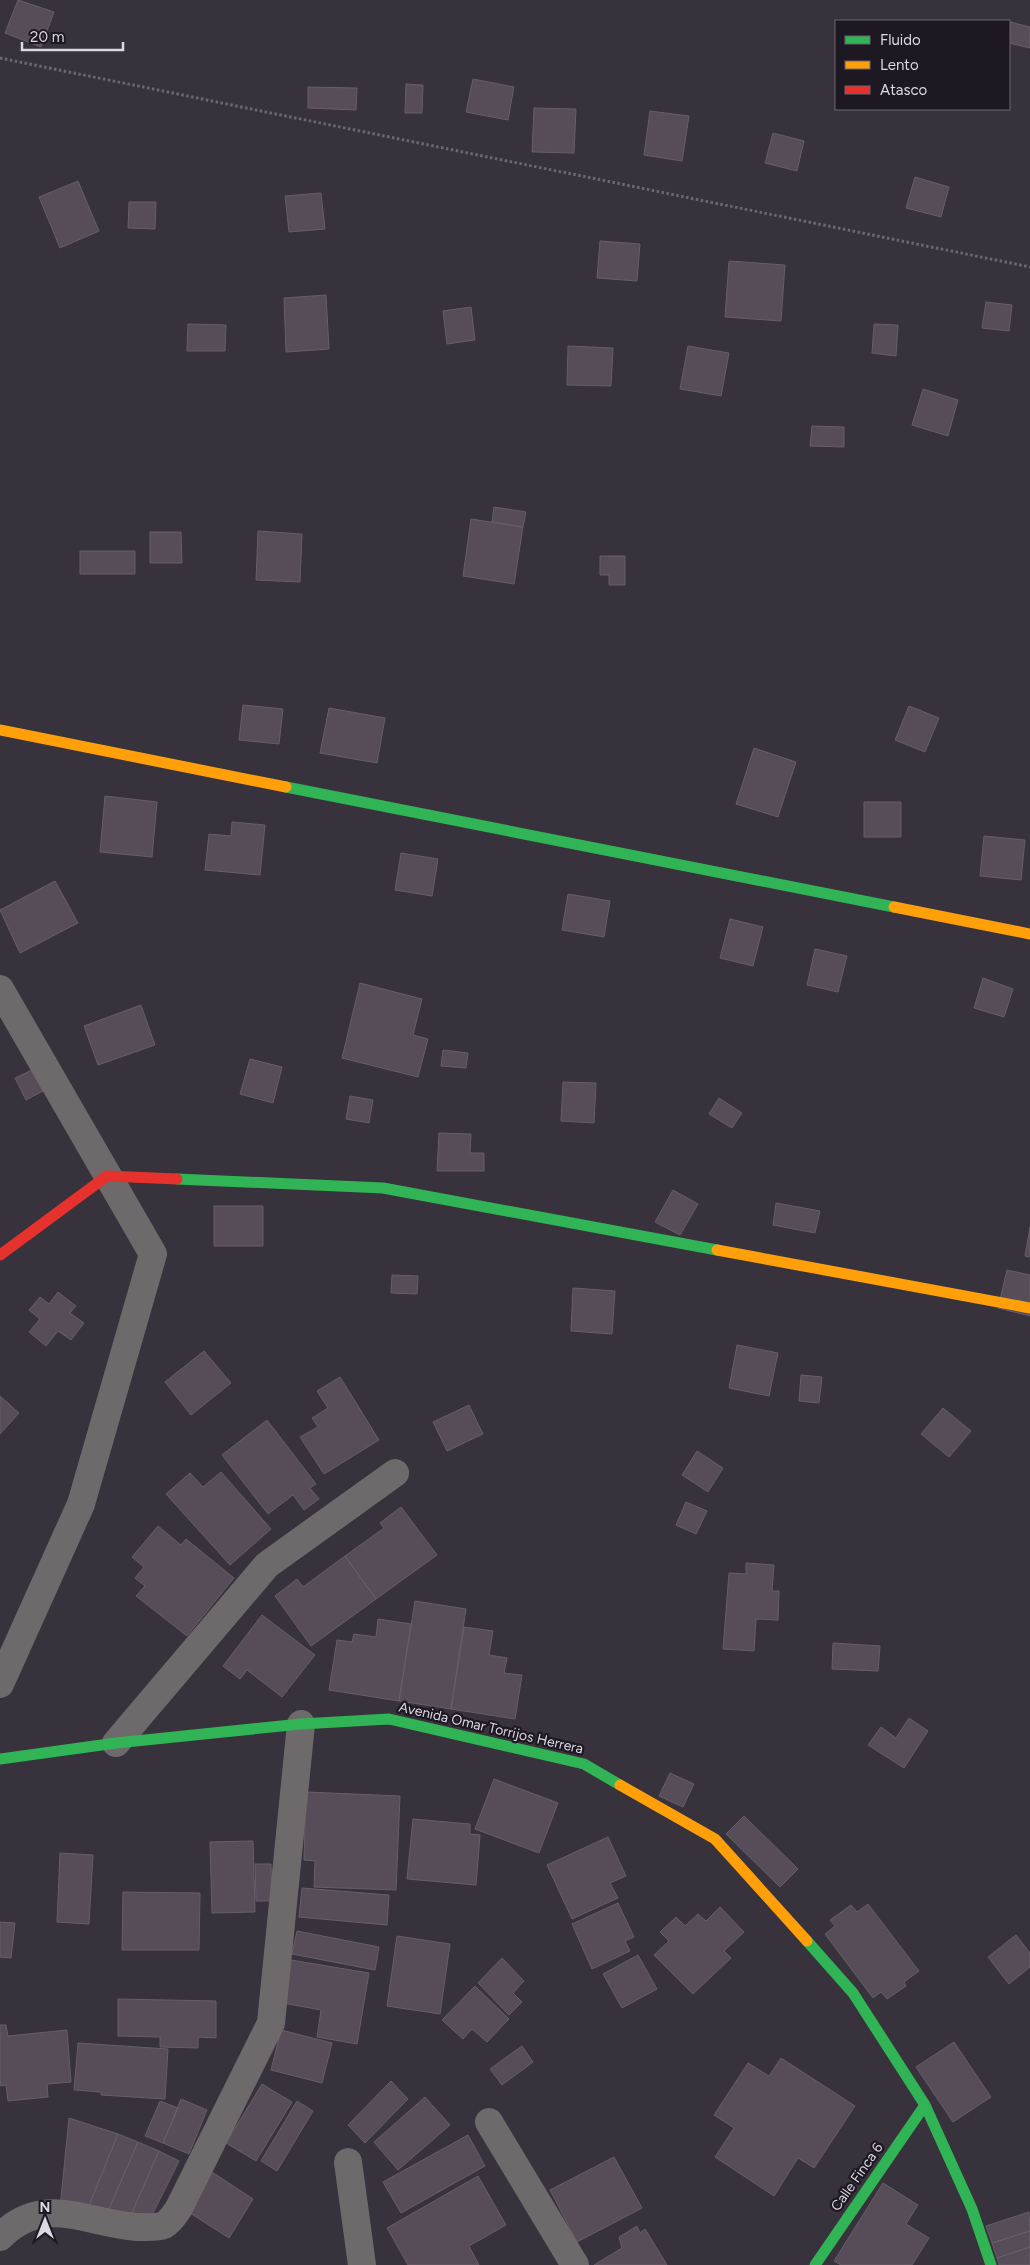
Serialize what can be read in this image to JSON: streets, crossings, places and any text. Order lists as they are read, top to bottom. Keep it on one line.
{"streets":{"street":["Avenida Omar Torrijos Herrera","Calle Finca 6"]},"crossings":[["Avenida Omar Torrijos Herrera","Calle Finca 6"]],"legend":["Fluido","Lento","Atasco"],"scale_bar":"20 m","north":"top"}
